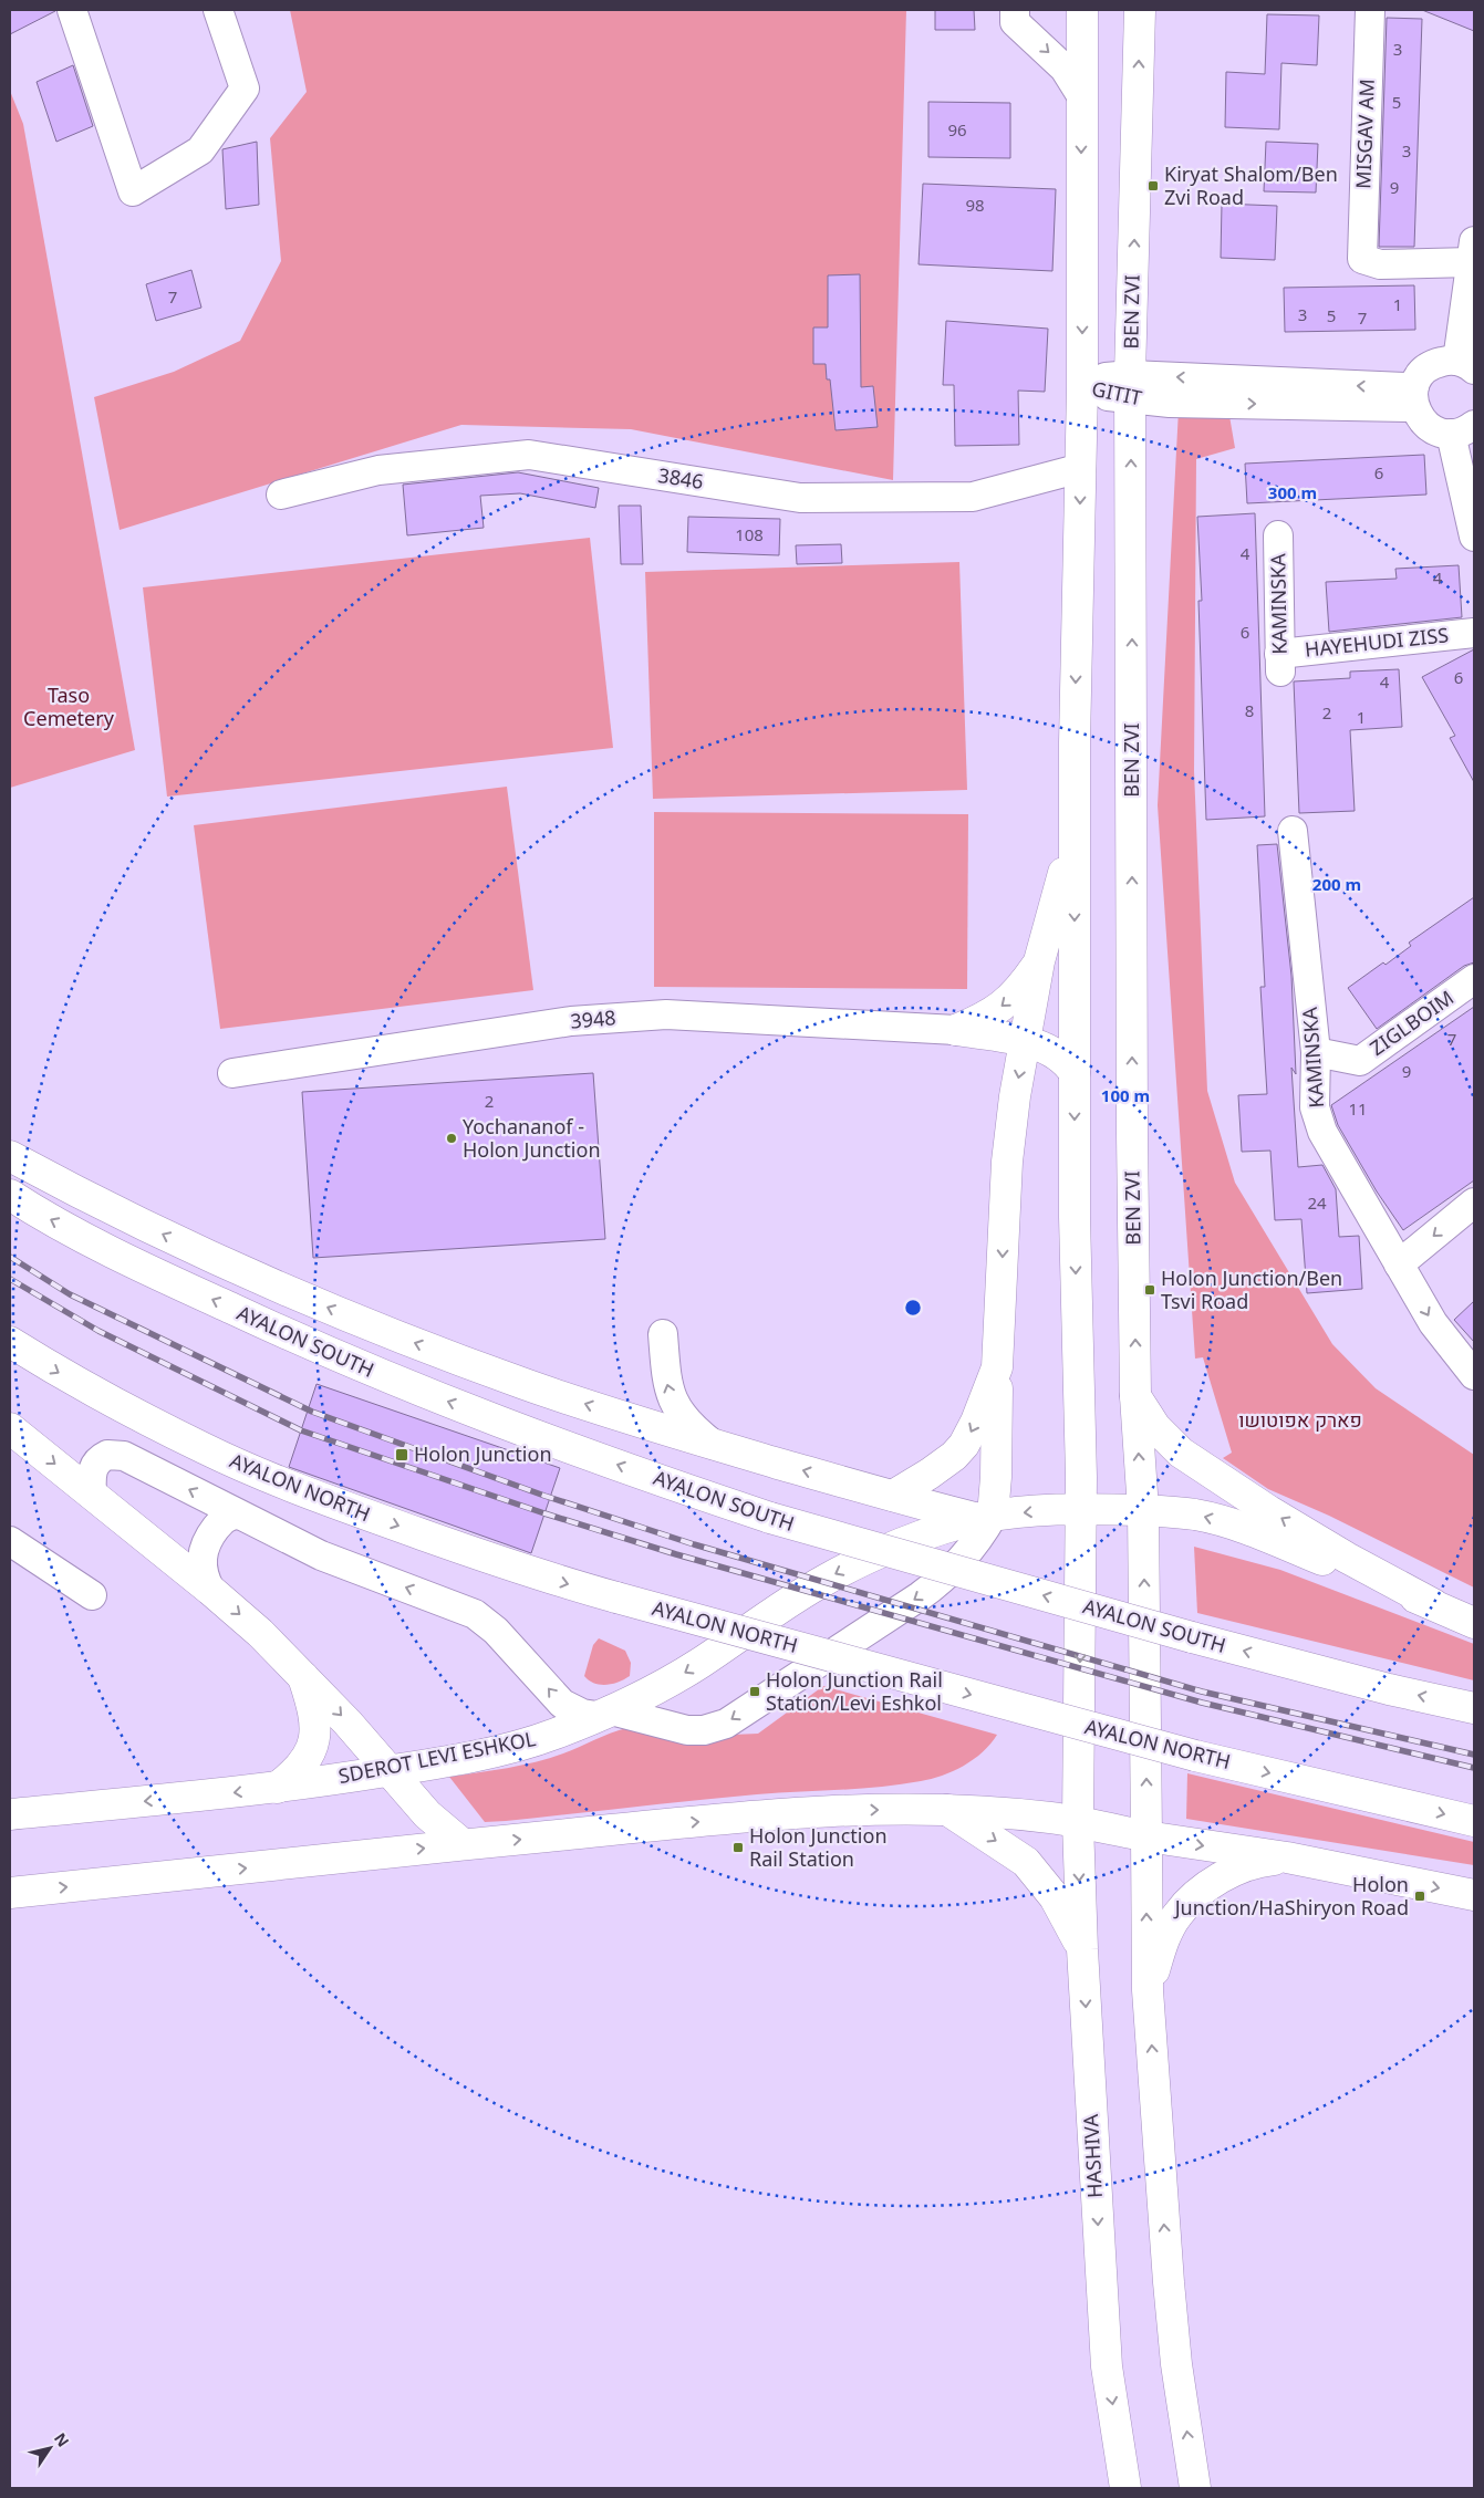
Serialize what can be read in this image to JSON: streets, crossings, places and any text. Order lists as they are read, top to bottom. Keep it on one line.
{"streets":{"main road":["BEN ZVI","AYALON SOUTH","AYALON NORTH","SDEROT LEVI ESHKOL","HASHIVA"],"street":["MISGAV AM","GITIT","3846","KAMINSKA","HAYEHUDI ZISS","3948","ZIGLBOIM"]},"crossings":[["BEN ZVI","GITIT"],["BEN ZVI","SDEROT LEVI ESHKOL"],["KAMINSKA","HAYEHUDI ZISS"],["KAMINSKA","ZIGLBOIM"],["SDEROT LEVI ESHKOL","HASHIVA"]],"parks":["Taso Cemetery","פארק אפוטושו"],"places":{"transit":["Kiryat Shalom/Ben Zvi Road","Holon Junction/Ben Tsvi Road","Holon Junction","Holon Junction Rail Station/Levi Eshkol","Holon Junction Rail Station","Holon Junction/HaShiryon Road"],"other":["Yochananof - Holon Junction"]},"house_numbers":["3","5","96","3","9","98","7","1","3","5","7","6","108","4","4","6","6","4","8","2","1","7","9","2","11","24"],"north":"top right","rings":["300 m","200 m","100 m"]}
